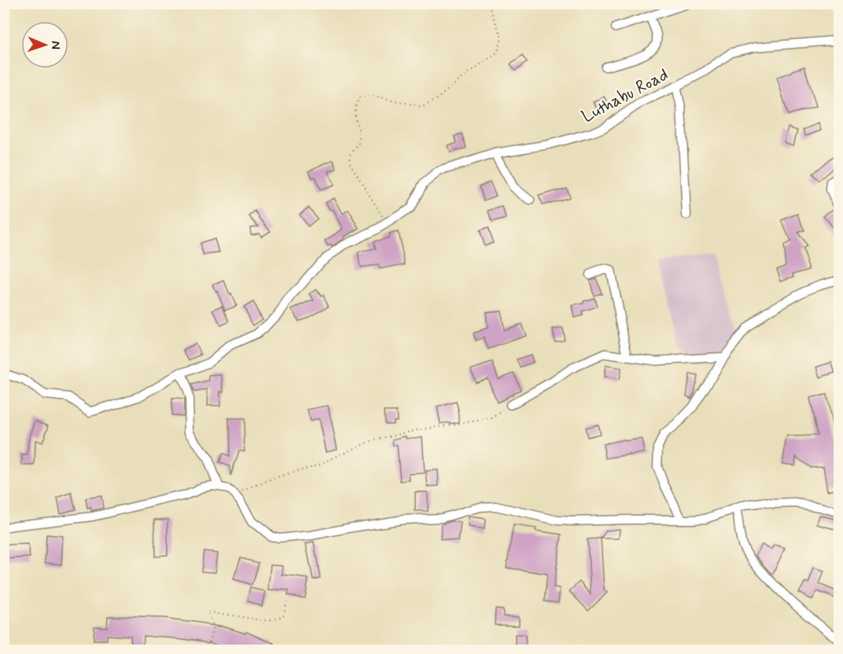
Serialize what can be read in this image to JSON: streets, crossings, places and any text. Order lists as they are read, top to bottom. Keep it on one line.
{"streets":{"street":["Luthabu Road"]},"north":"right"}
